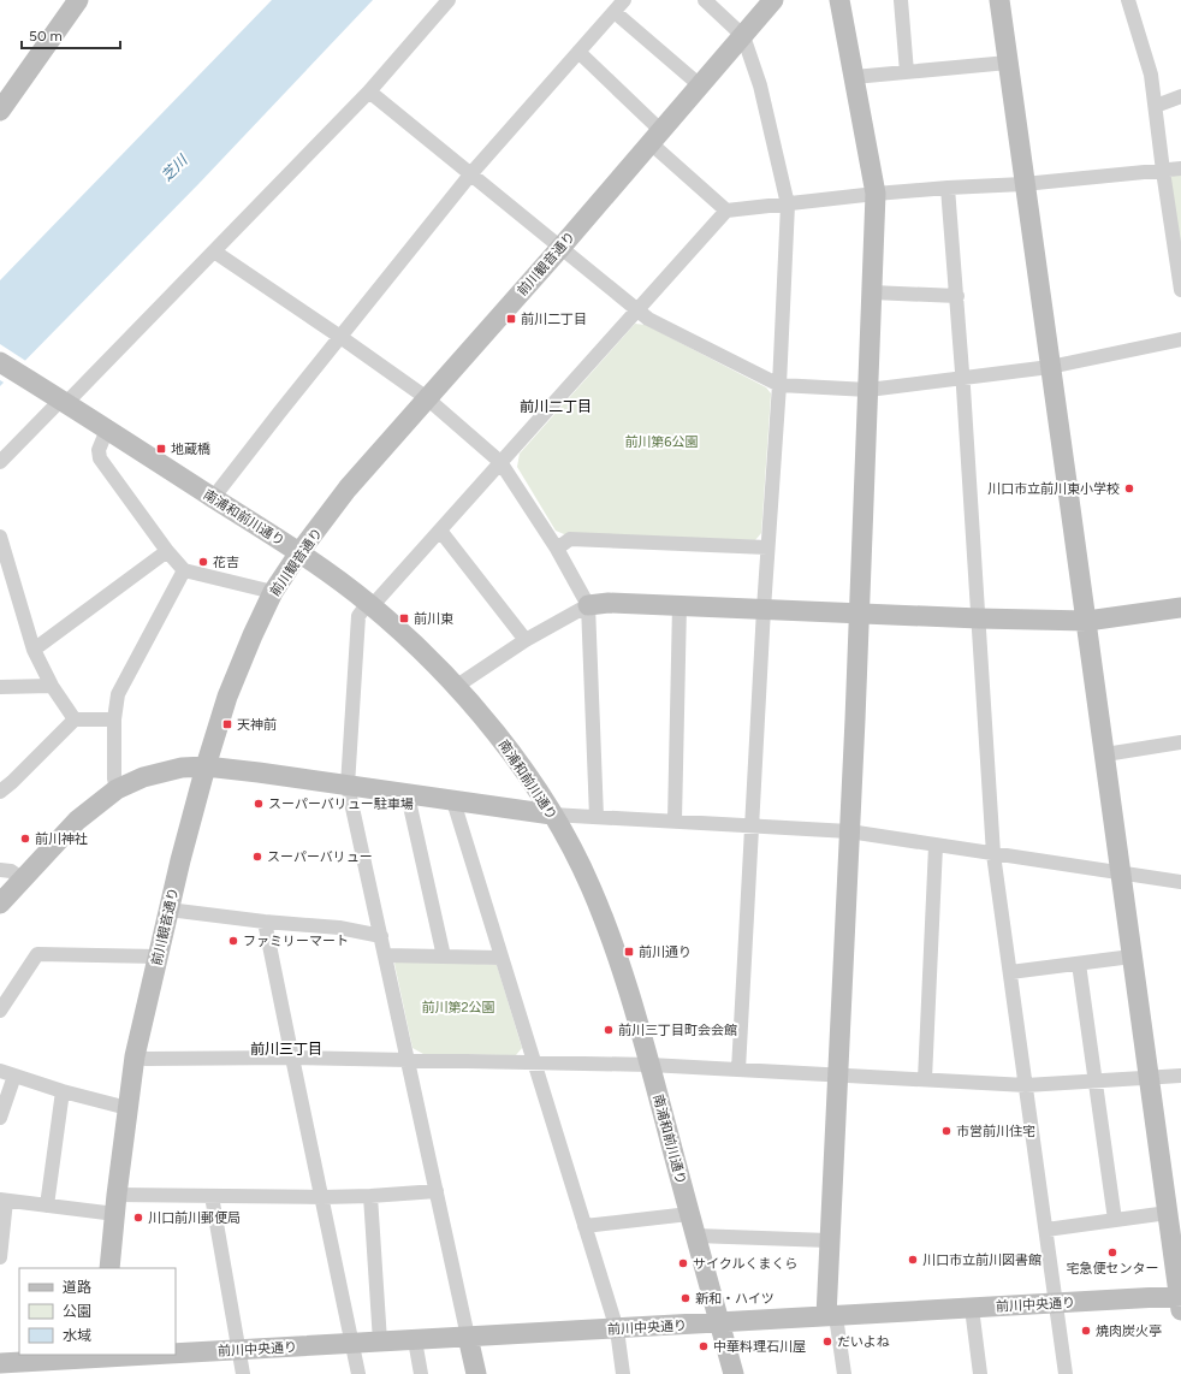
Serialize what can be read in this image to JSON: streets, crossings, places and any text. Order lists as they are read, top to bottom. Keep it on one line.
{"streets":{"street":["前川観音通り","南浦和前川通り","前川中央通り"]},"crossings":[["前川観音通り","南浦和前川通り"],["南浦和前川通り","前川中央通り"]],"districts":["前川二丁目","前川三丁目"],"water":["芝川"],"parks":["前川第6公園","前川第2公園"],"places":{"transit":["前川二丁目","地蔵橋","前川東","天神前","前川通り"],"other":["川口市立前川東小学校","花吉","スーパーバリュー駐車場","前川神社","スーパーバリュー","ファミリーマート","前川三丁目町会会館","市営前川住宅","川口前川郵便局","宅急便センター","川口市立前川図書館","サイクルくまくら","新和・ハイツ","焼肉炭火亭","だいよね","中華料理石川屋"]},"legend":["道路","公園","水域"],"scale_bar":"50 m"}
